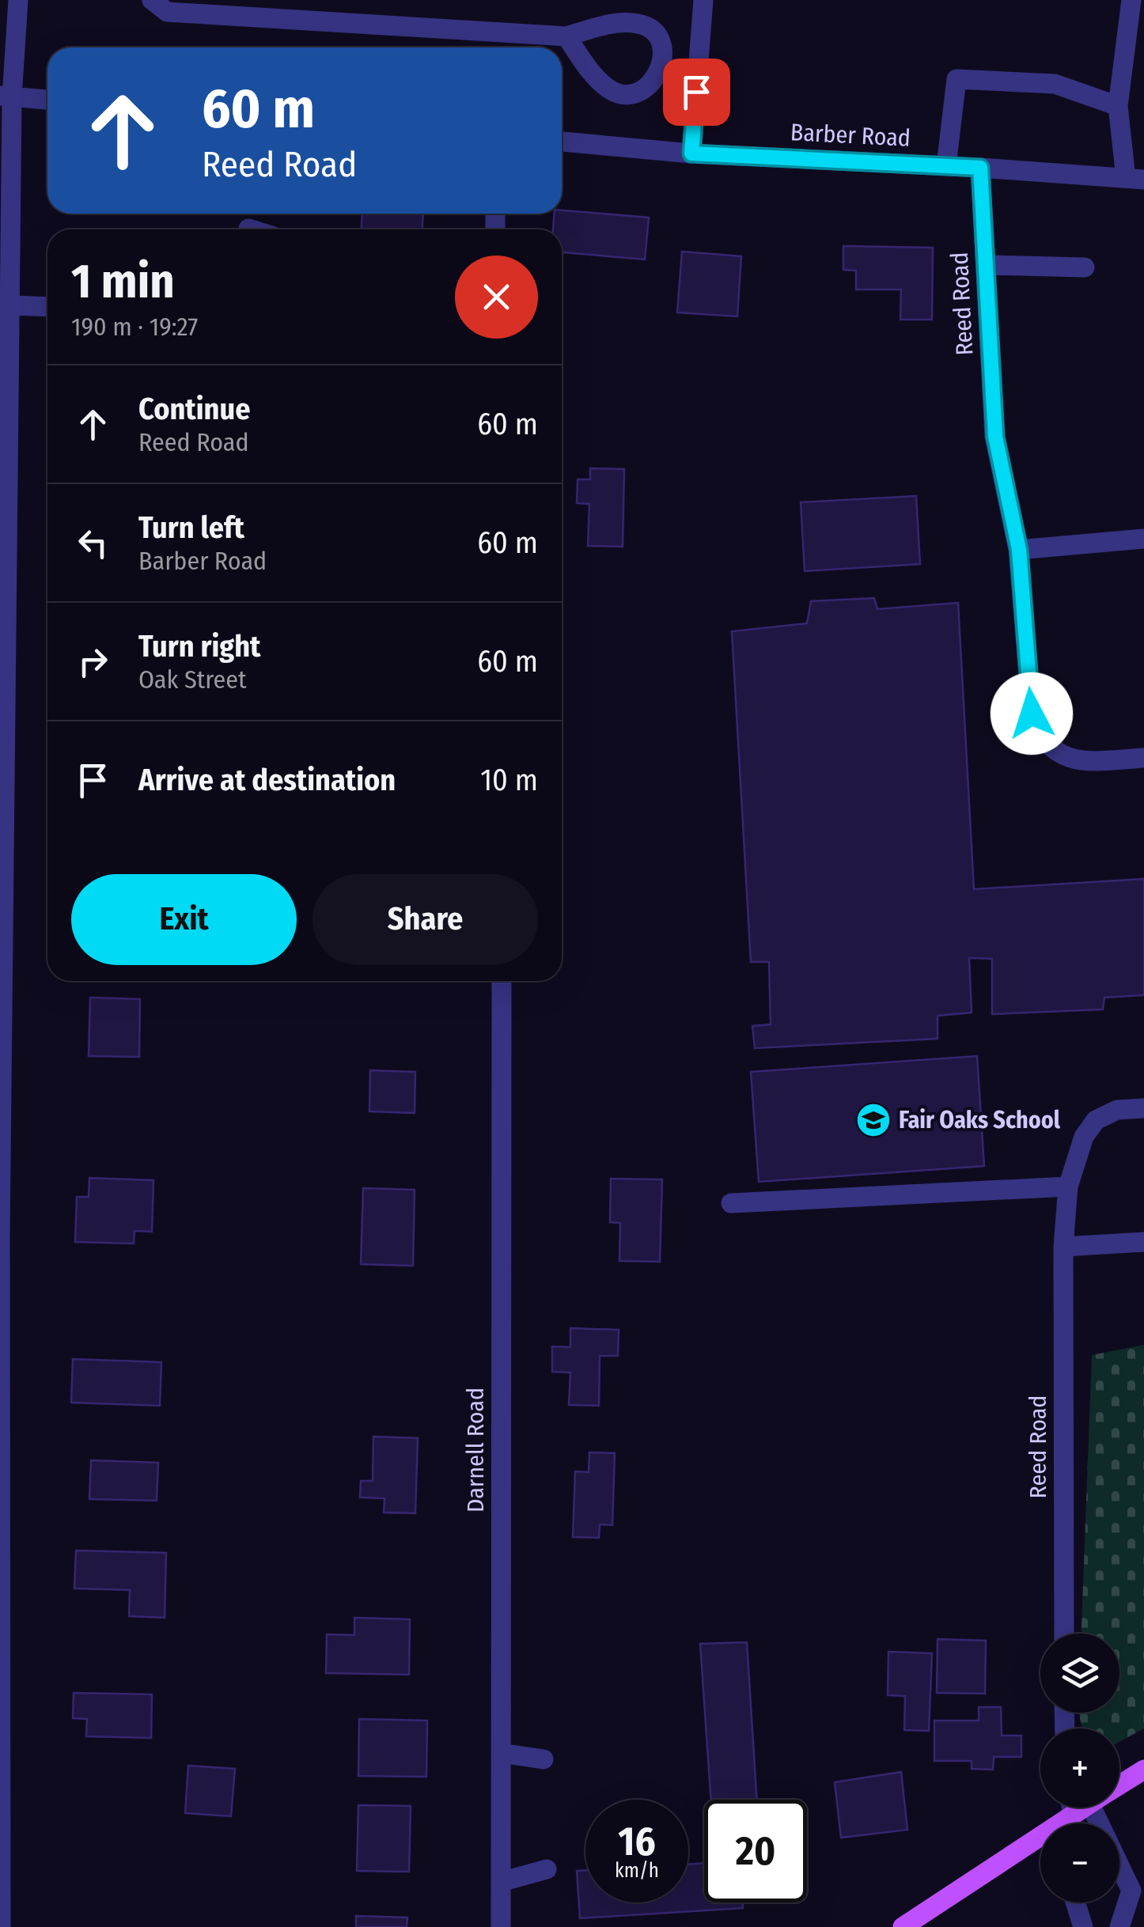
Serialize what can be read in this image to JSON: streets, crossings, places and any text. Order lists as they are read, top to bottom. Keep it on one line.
{"streets":{"street":["Barber Road","Reed Road","Darnell Road"]},"crossings":[["Barber Road","Reed Road"]],"places":{"school or university":["Fair Oaks School"]},"page":{"turn":["60 m","Reed Road"],"heading":["1 min","190 m · 19:27"],"list":[{"name":"Continue","note":"Reed Road","value":"60 m"},{"name":"Turn left","note":"Barber Road","value":"60 m"},{"name":"Turn right","note":"Oak Street","value":"60 m"},{"name":"Arrive at destination","value":"10 m"}],"buttons":["Exit","Share"],"map_buttons":["+","−"],"speed":"16 km/h","limit":"20"}}
